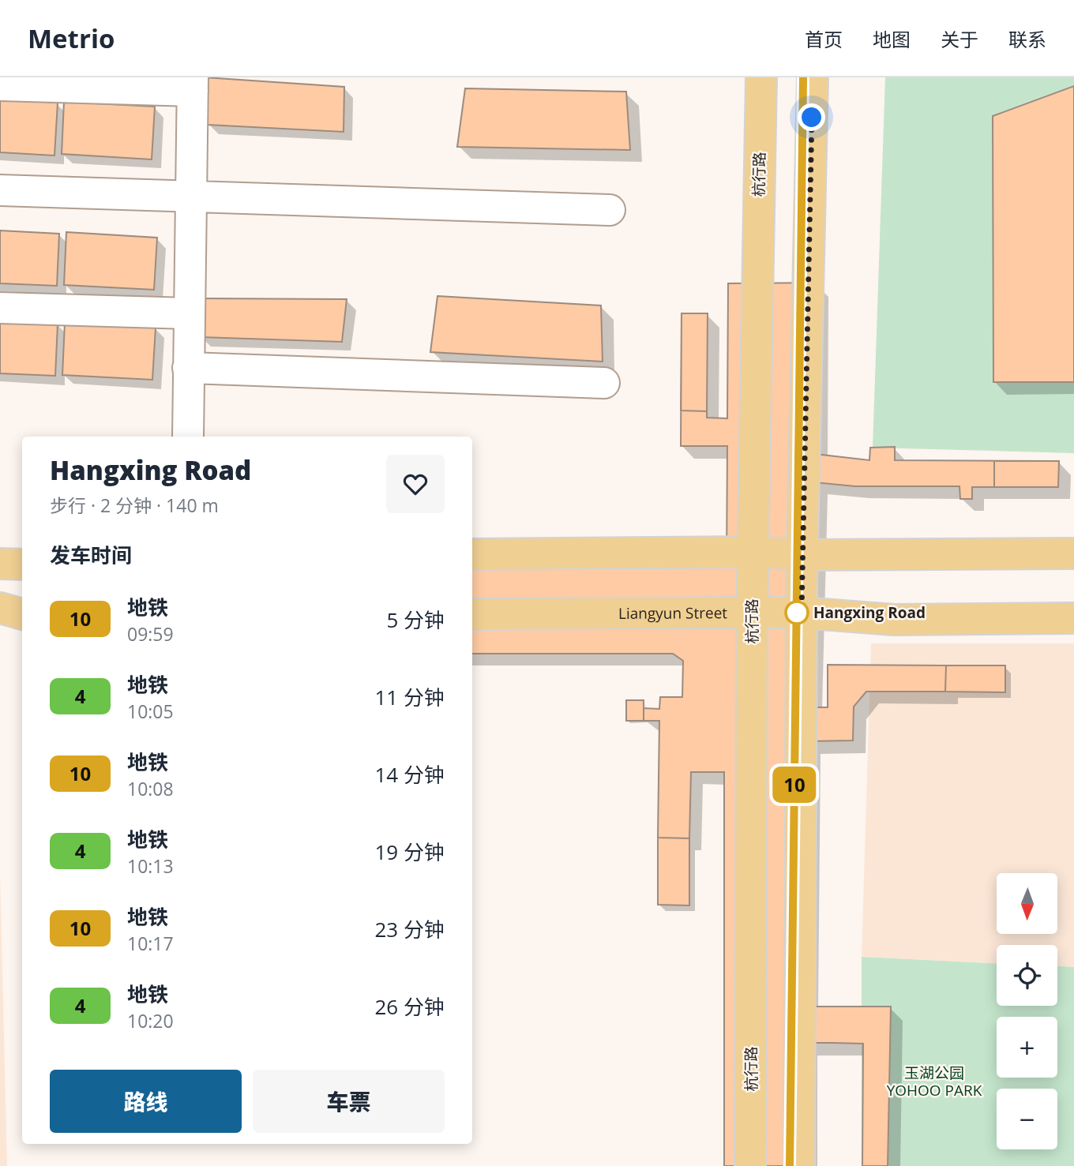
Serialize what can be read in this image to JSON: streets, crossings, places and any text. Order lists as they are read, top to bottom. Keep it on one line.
{"streets":{"main road":["杭行路","Liangyun Street"]},"crossings":[["杭行路","Liangyun Street"]],"parks":["玉湖公园 YOHOO PARK"],"places":["Hangxing Road"],"lines":["metro line 10"],"north":"bottom","page":{"header":"Metrio","nav":["首页","地图","关于","联系"],"on_map":"10","heading":[["Hangxing Road","步行 · 2 分钟 · 140 m"],"发车时间"],"list":[{"mark":"10","name":"地铁","note":"09:59","value":"5 分钟"},{"mark":"4","name":"地铁","note":"10:05","value":"11 分钟"},{"mark":"10","name":"地铁","note":"10:08","value":"14 分钟"},{"mark":"4","name":"地铁","note":"10:13","value":"19 分钟"},{"mark":"10","name":"地铁","note":"10:17","value":"23 分钟"},{"mark":"4","name":"地铁","note":"10:20","value":"26 分钟"}],"map_buttons":["+","−"],"buttons":["路线","车票"]}}
